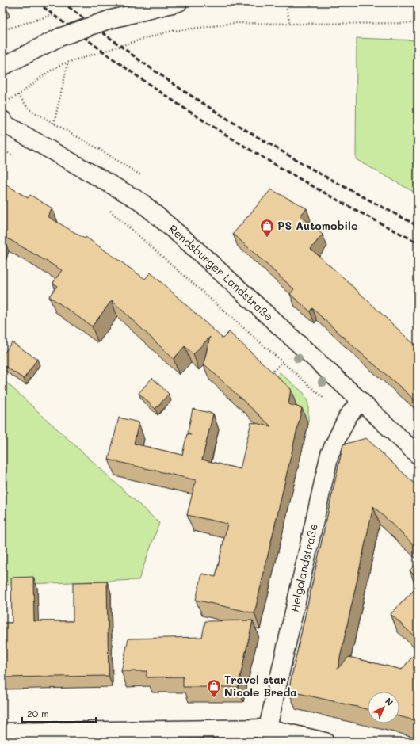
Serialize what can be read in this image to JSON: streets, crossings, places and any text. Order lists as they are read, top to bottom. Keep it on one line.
{"streets":{"street":["Rendsburger Landstraße","Helgolandstraße"]},"crossings":[["Rendsburger Landstraße","Helgolandstraße"]],"places":{"shop":["PS Automobile","Travel star Nicole Breda"]},"scale_bar":"20 m","north":"top right"}
